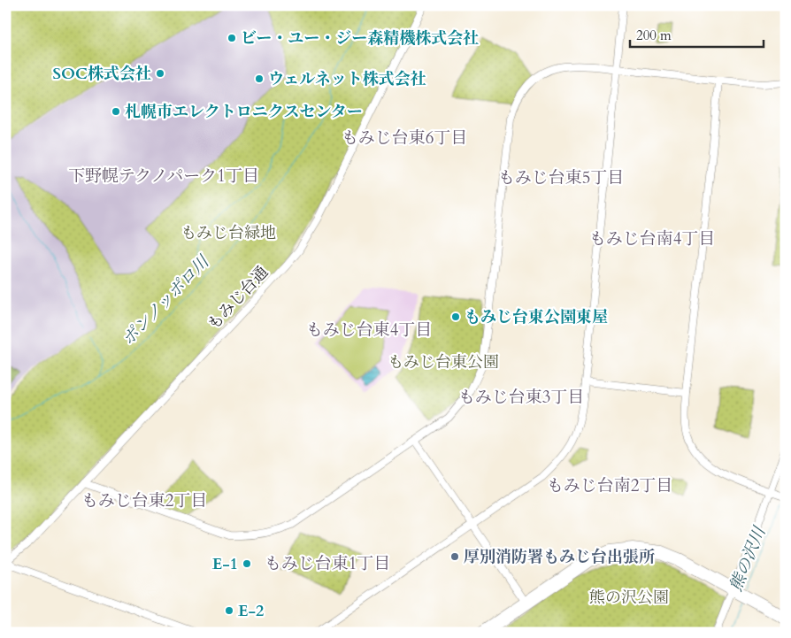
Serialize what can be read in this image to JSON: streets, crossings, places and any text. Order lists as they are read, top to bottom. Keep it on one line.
{"streets":{"street":["もみじ台通"]},"districts":["もみじ台東6丁目","下野幌テクノパーク1丁目","もみじ台東5丁目","もみじ台南4丁目","もみじ台東4丁目","もみじ台東3丁目","もみじ台南2丁目","もみじ台東2丁目","もみじ台東1丁目"],"water":["ポンノッポロ川","熊の沢川"],"parks":["もみじ台緑地","もみじ台東公園","熊の沢公園"],"places":["ビー・ユー・ジー森精機株式会社","SOC株式会社","ウェルネット株式会社","札幌市エレクトロニクスセンター","もみじ台東公園東屋","厚別消防署もみじ台出張所","E-1","E-2"],"scale_bar":"200 m"}
